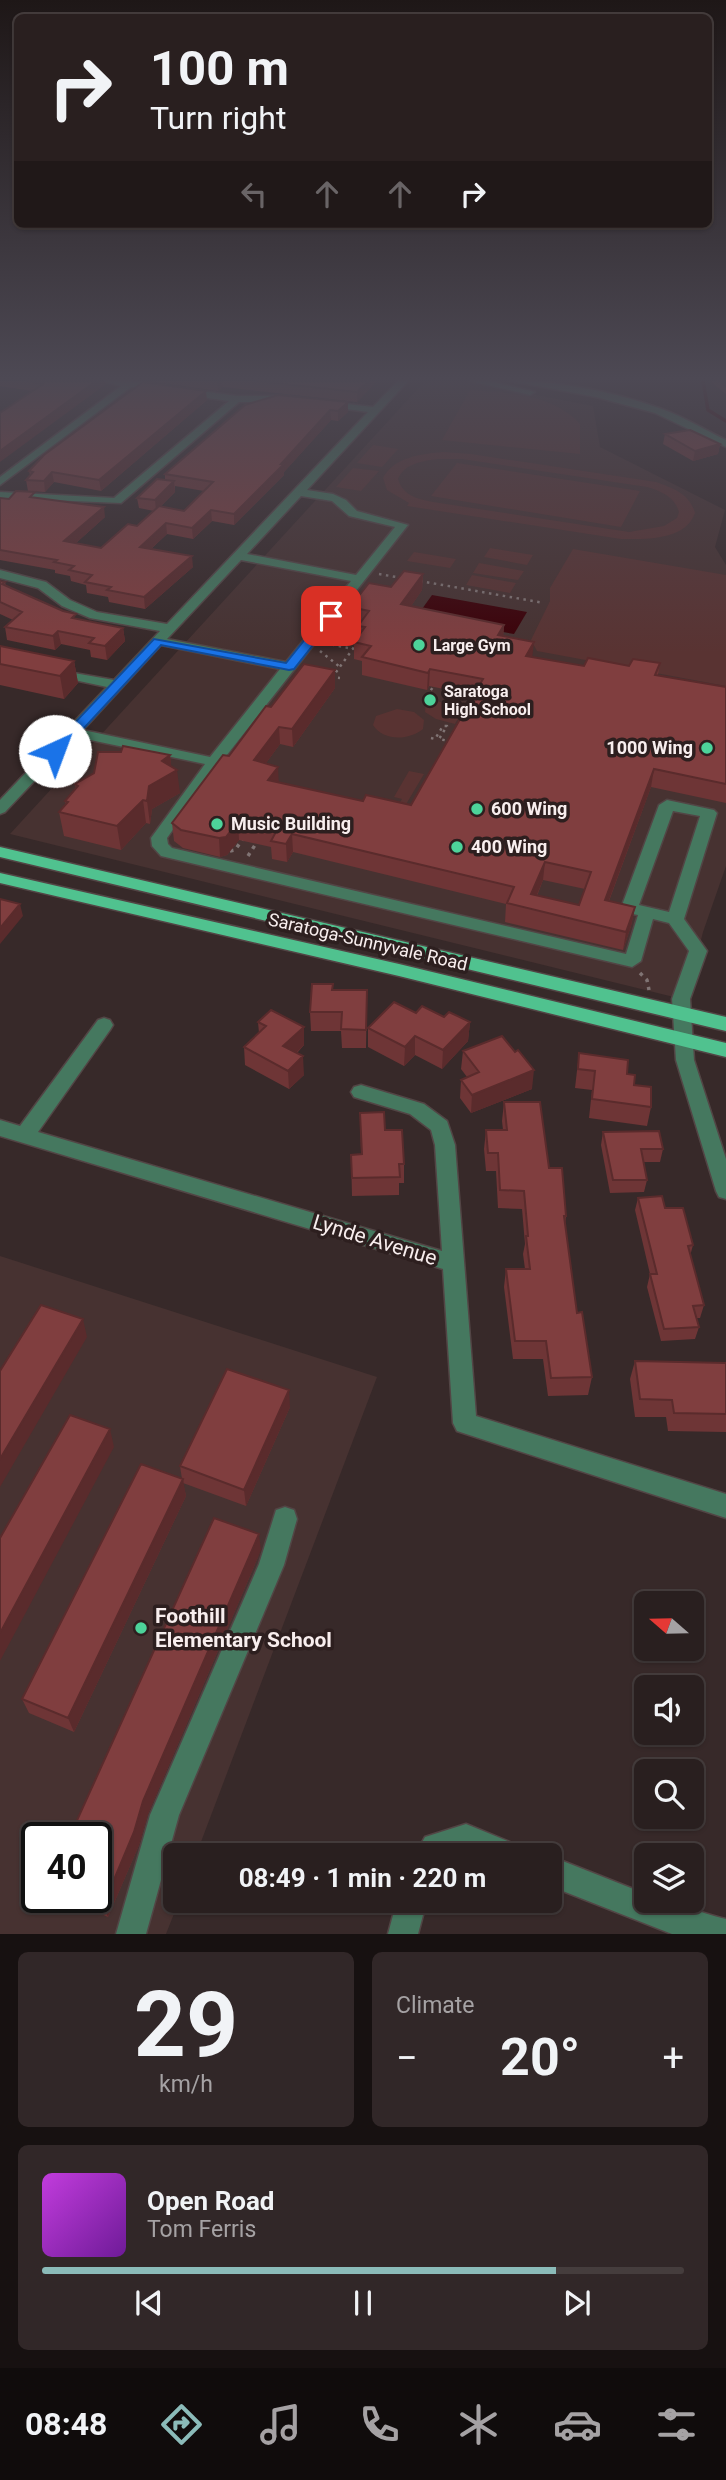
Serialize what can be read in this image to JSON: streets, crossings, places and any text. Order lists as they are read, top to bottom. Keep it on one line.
{"streets":{"main road":["Saratoga-Sunnyvale Road"],"street":["Lynde Avenue"]},"places":["Large Gym","Saratoga High School","1000 Wing","600 Wing","Music Building","400 Wing","Foothill Elementary School"],"north":"left","page":{"turn":["100 m","Turn right"],"limit":"40","trip":"08:49 · 1 min · 220 m","tile":[["29","km/h"],"Climate"],"heat":["−","20°","+"],"song":["Open Road","Tom Ferris"],"tabs":"08:48"}}
